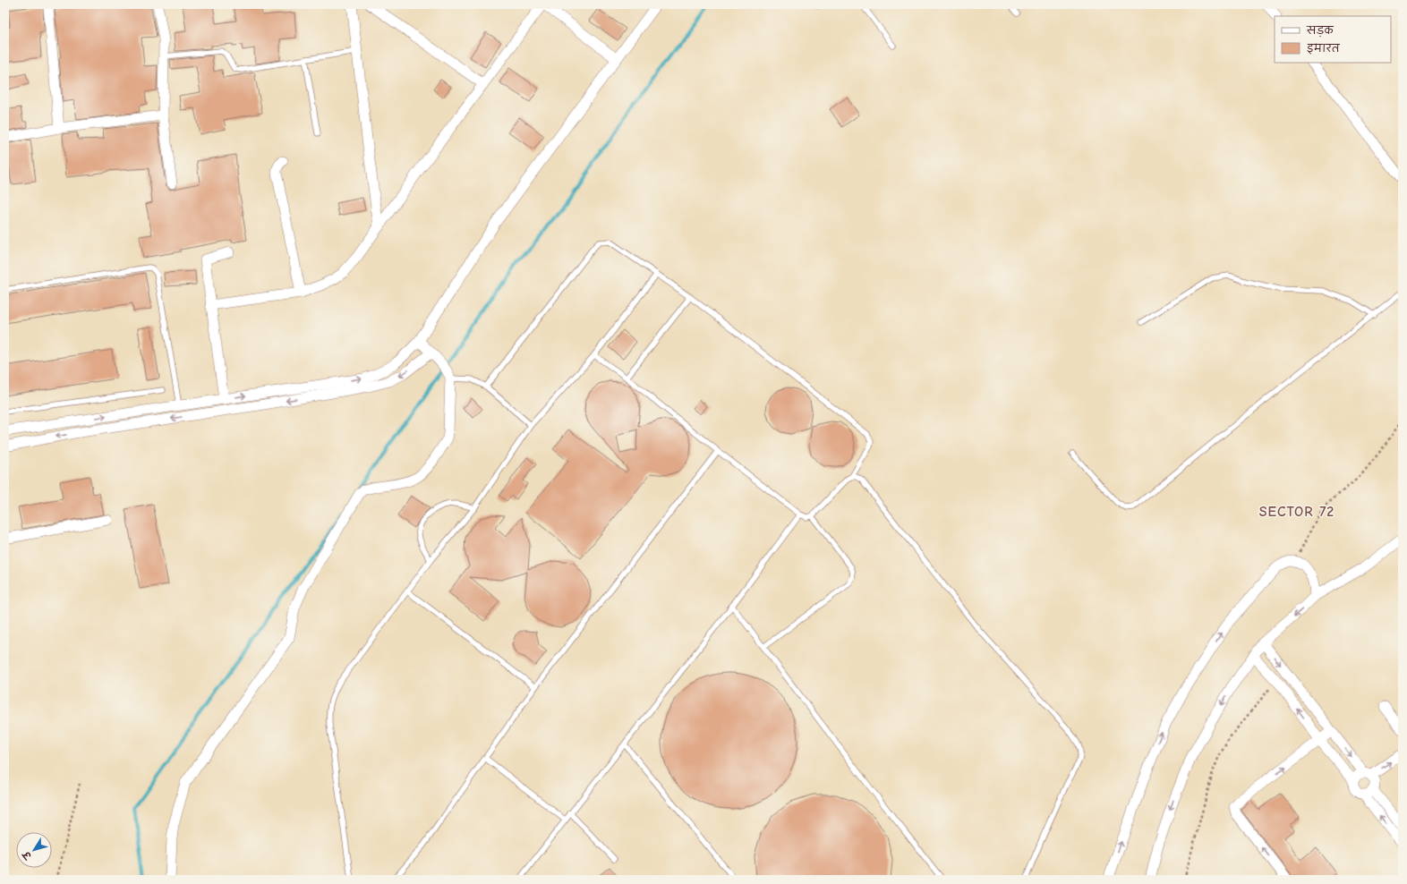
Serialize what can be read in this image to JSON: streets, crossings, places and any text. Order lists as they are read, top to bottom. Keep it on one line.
{"districts":["SECTOR 72"],"legend":["सड़क","इमारत"],"north":"bottom left"}
